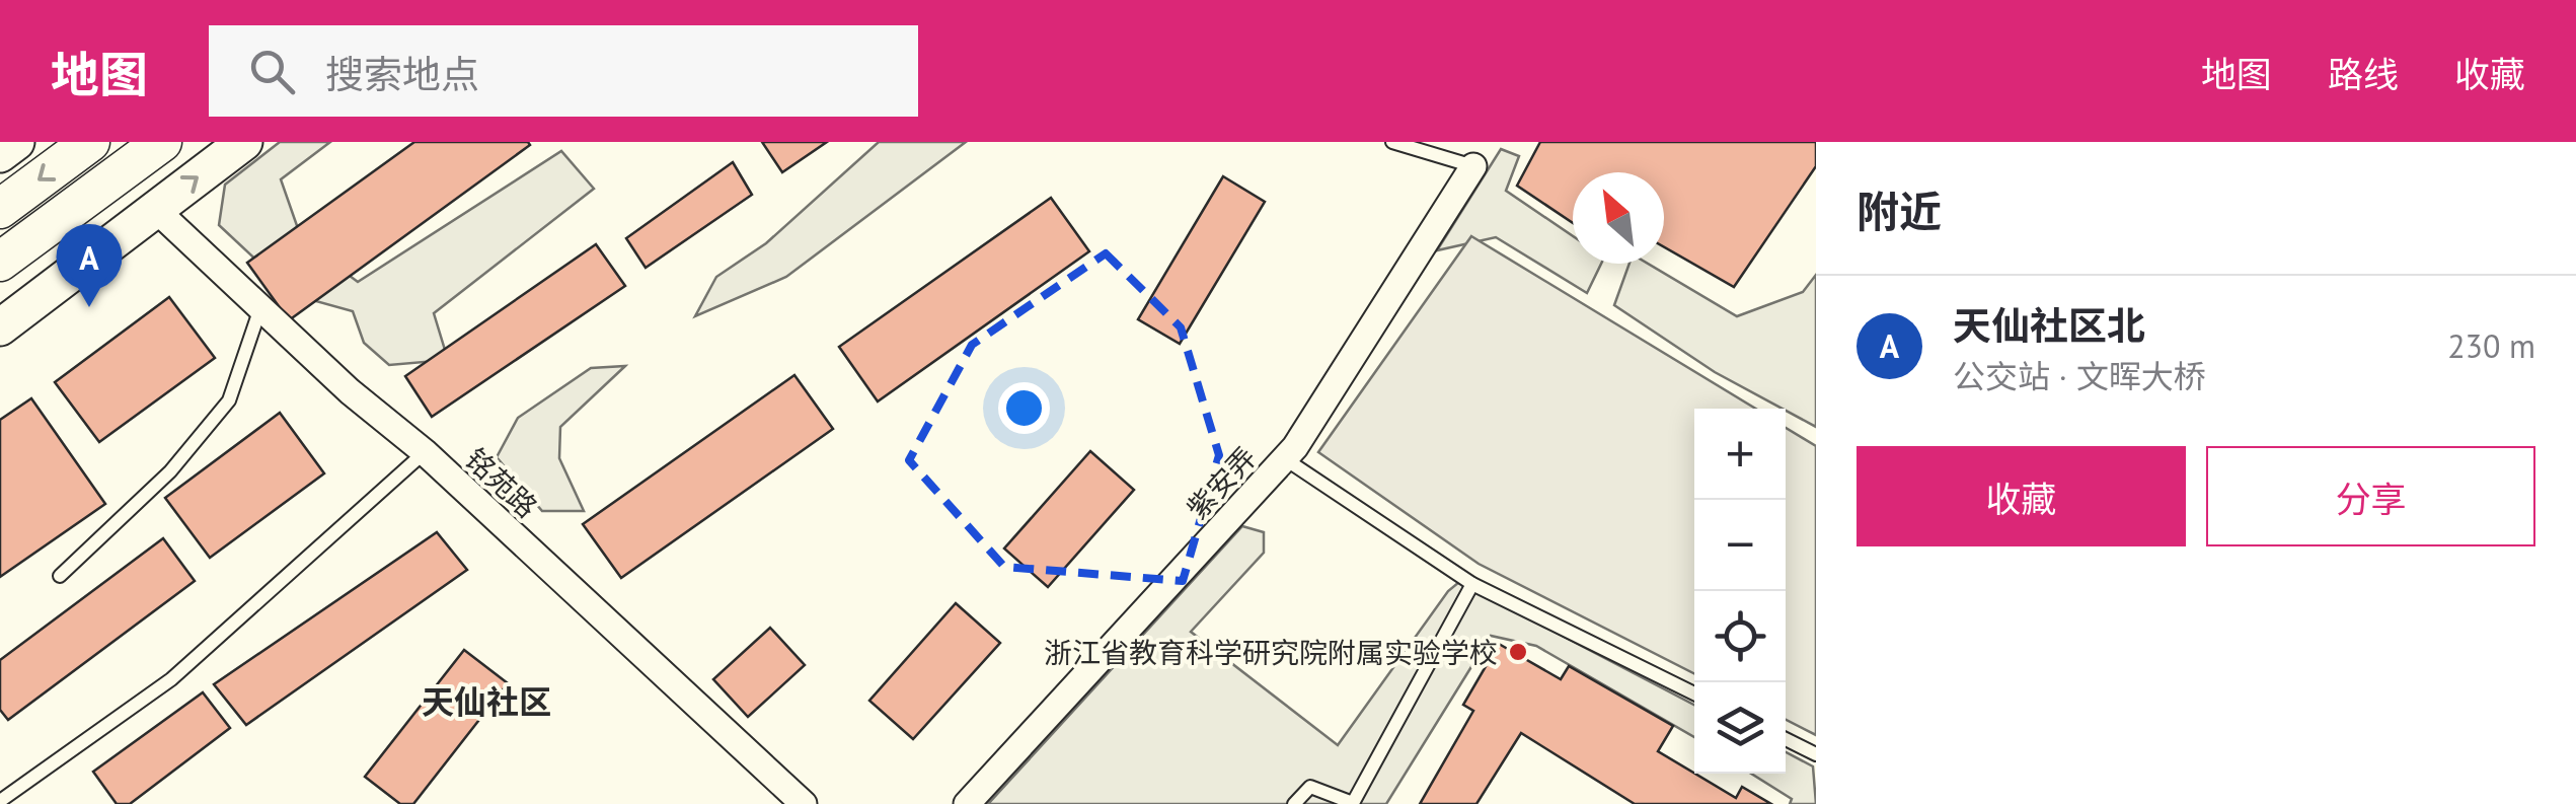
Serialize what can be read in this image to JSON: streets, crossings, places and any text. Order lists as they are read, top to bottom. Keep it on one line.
{"streets":{"street":["铭苑路","紫安弄"]},"districts":["天仙社区"],"places":["浙江省教育科学研究院附属实验学校"],"north":"top left","page":{"header":"地图","search":"搜索地点","nav":["地图","路线","收藏"],"heading":"附近","pins":"A","list":[{"mark":"A","name":"天仙社区北","note":"公交站 · 文晖大桥","value":"230 m"}],"map_buttons":["+","−"],"buttons":["收藏","分享"]}}
